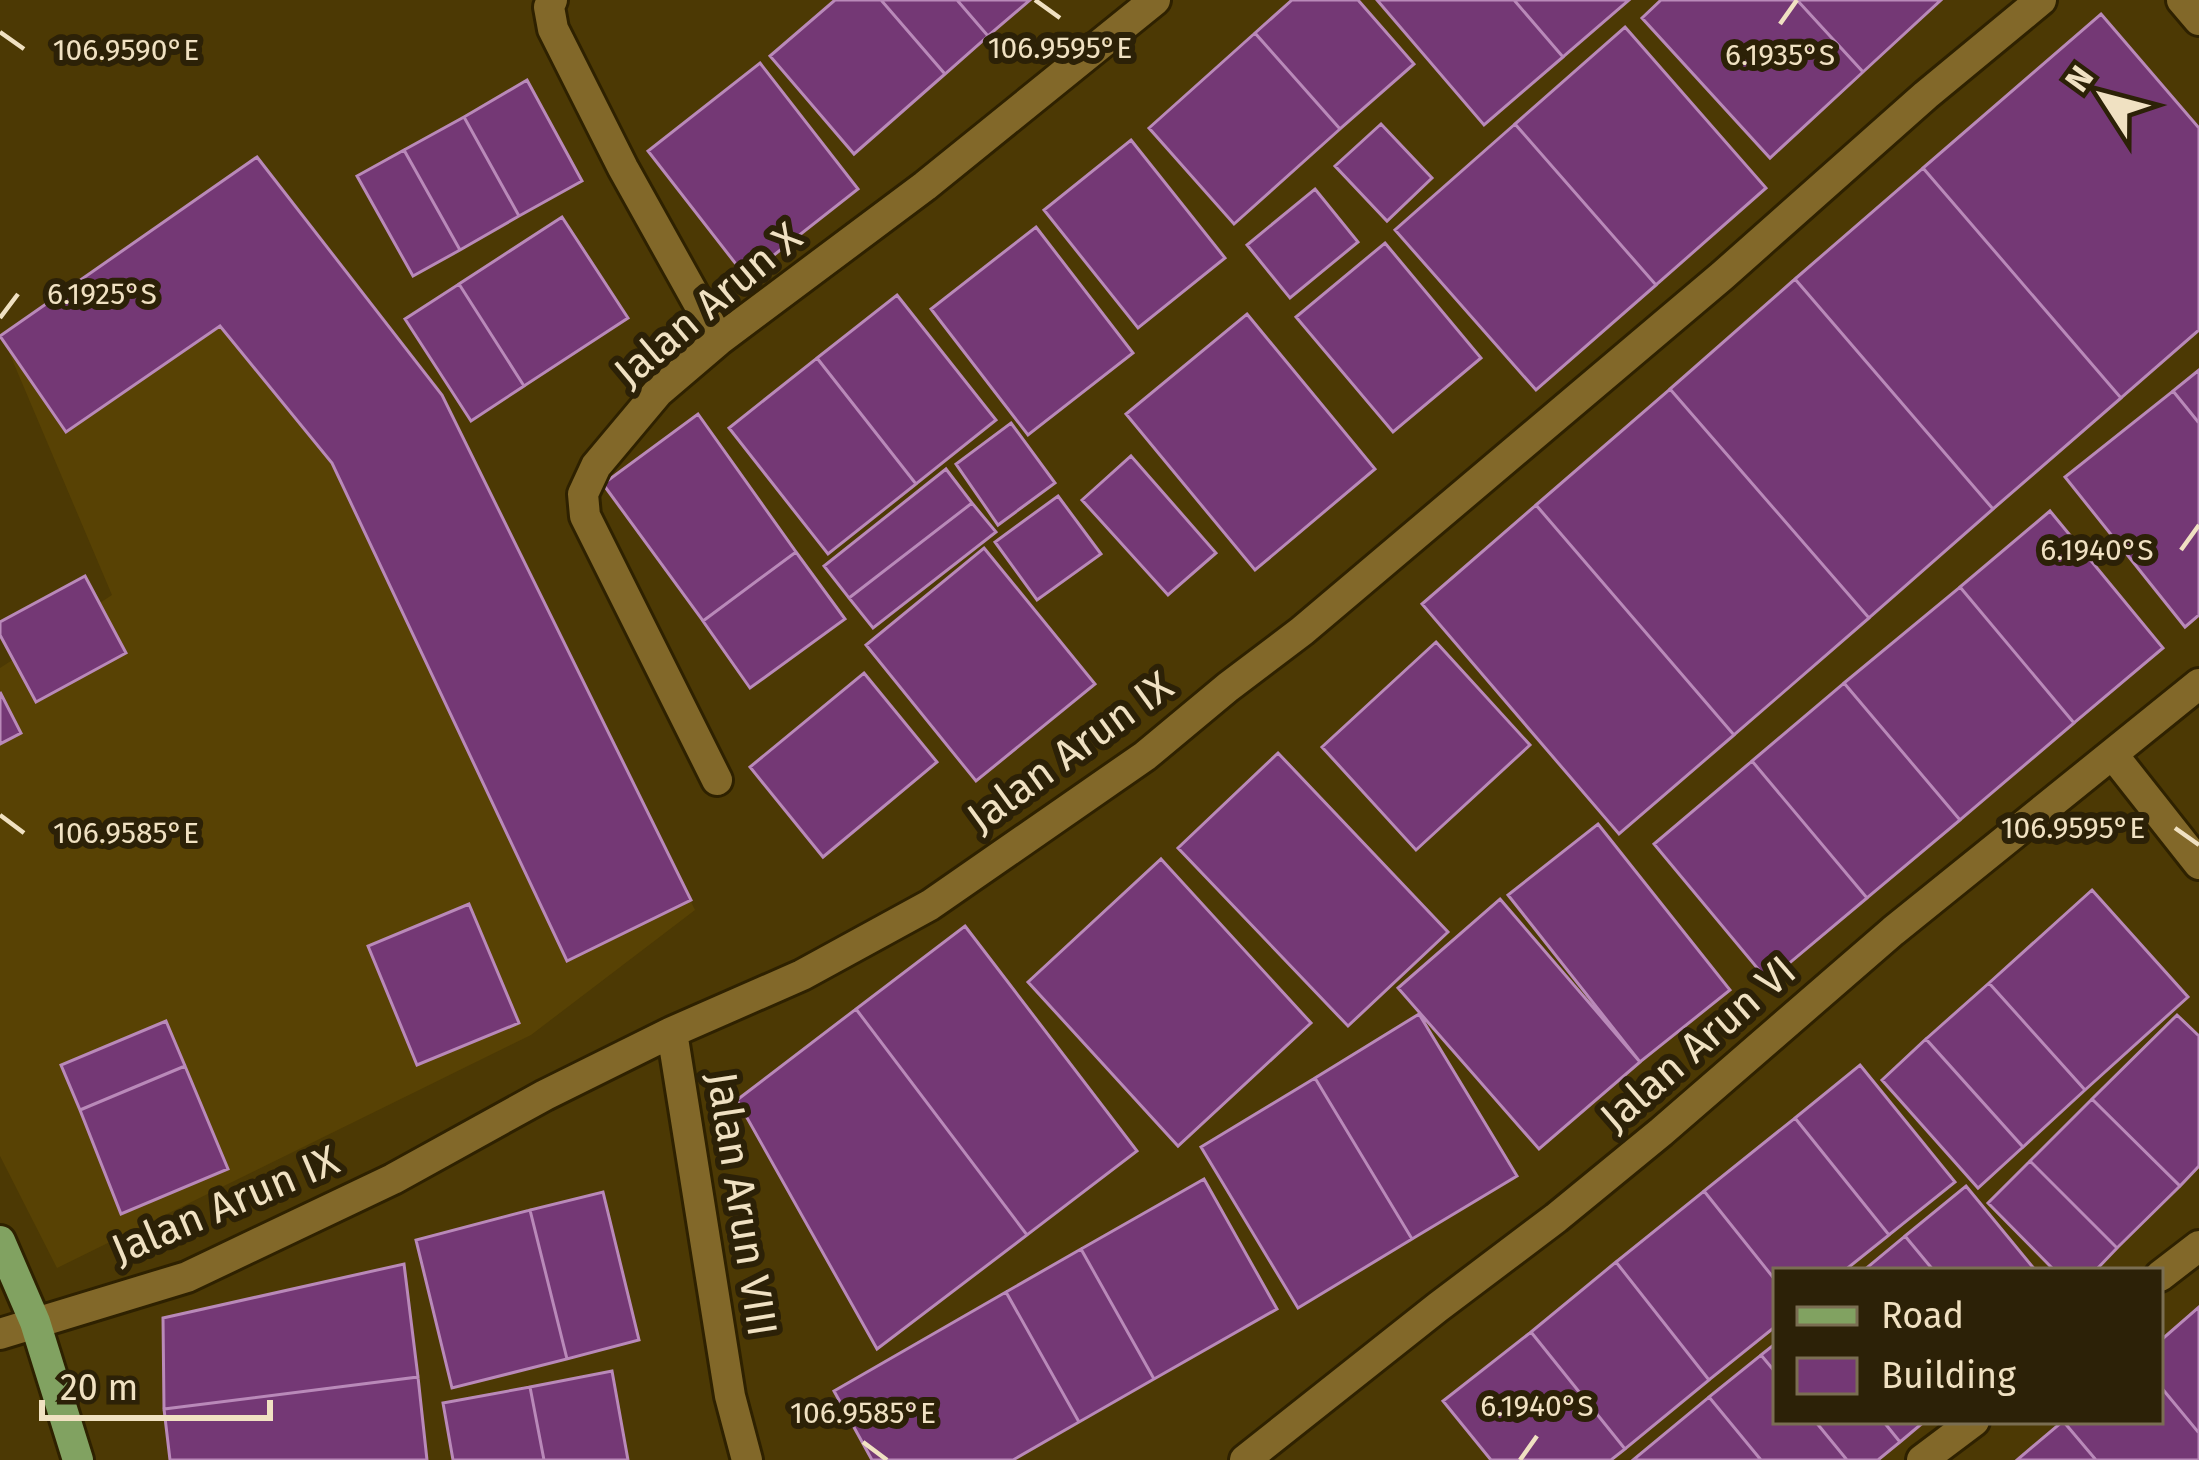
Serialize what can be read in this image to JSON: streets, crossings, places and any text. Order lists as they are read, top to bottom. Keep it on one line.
{"streets":{"street":["Jalan Arun X","Jalan Arun IX","Jalan Arun VI","Jalan Arun VIII"]},"crossings":[["Jalan Arun IX","Jalan Arun VIII"]],"legend":["Road","Building"],"scale_bar":"20 m","north":"top left","coordinates":["106.9595°E","106.9590°E","6.1935°S","6.1925°S","6.1940°S","106.9585°E"]}
